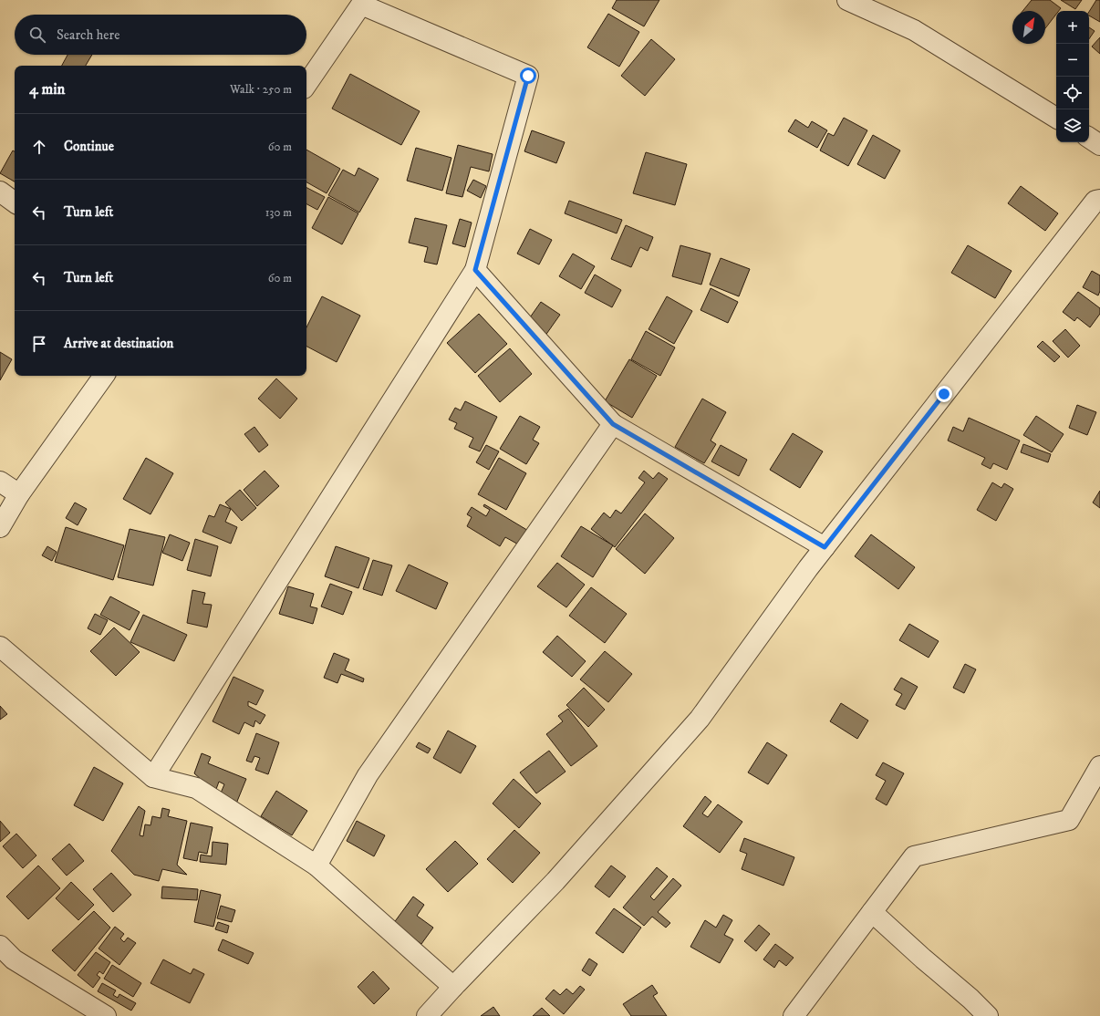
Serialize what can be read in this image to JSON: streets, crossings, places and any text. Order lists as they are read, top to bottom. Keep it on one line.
{"north":"top right","page":{"map_buttons":["+","−"],"search":"Search here","heading":["4 min","Walk · 250 m"],"list":[["Continue","60 m"],["Turn left","130 m"],["Turn left","60 m"],"Arrive at destination"]}}
